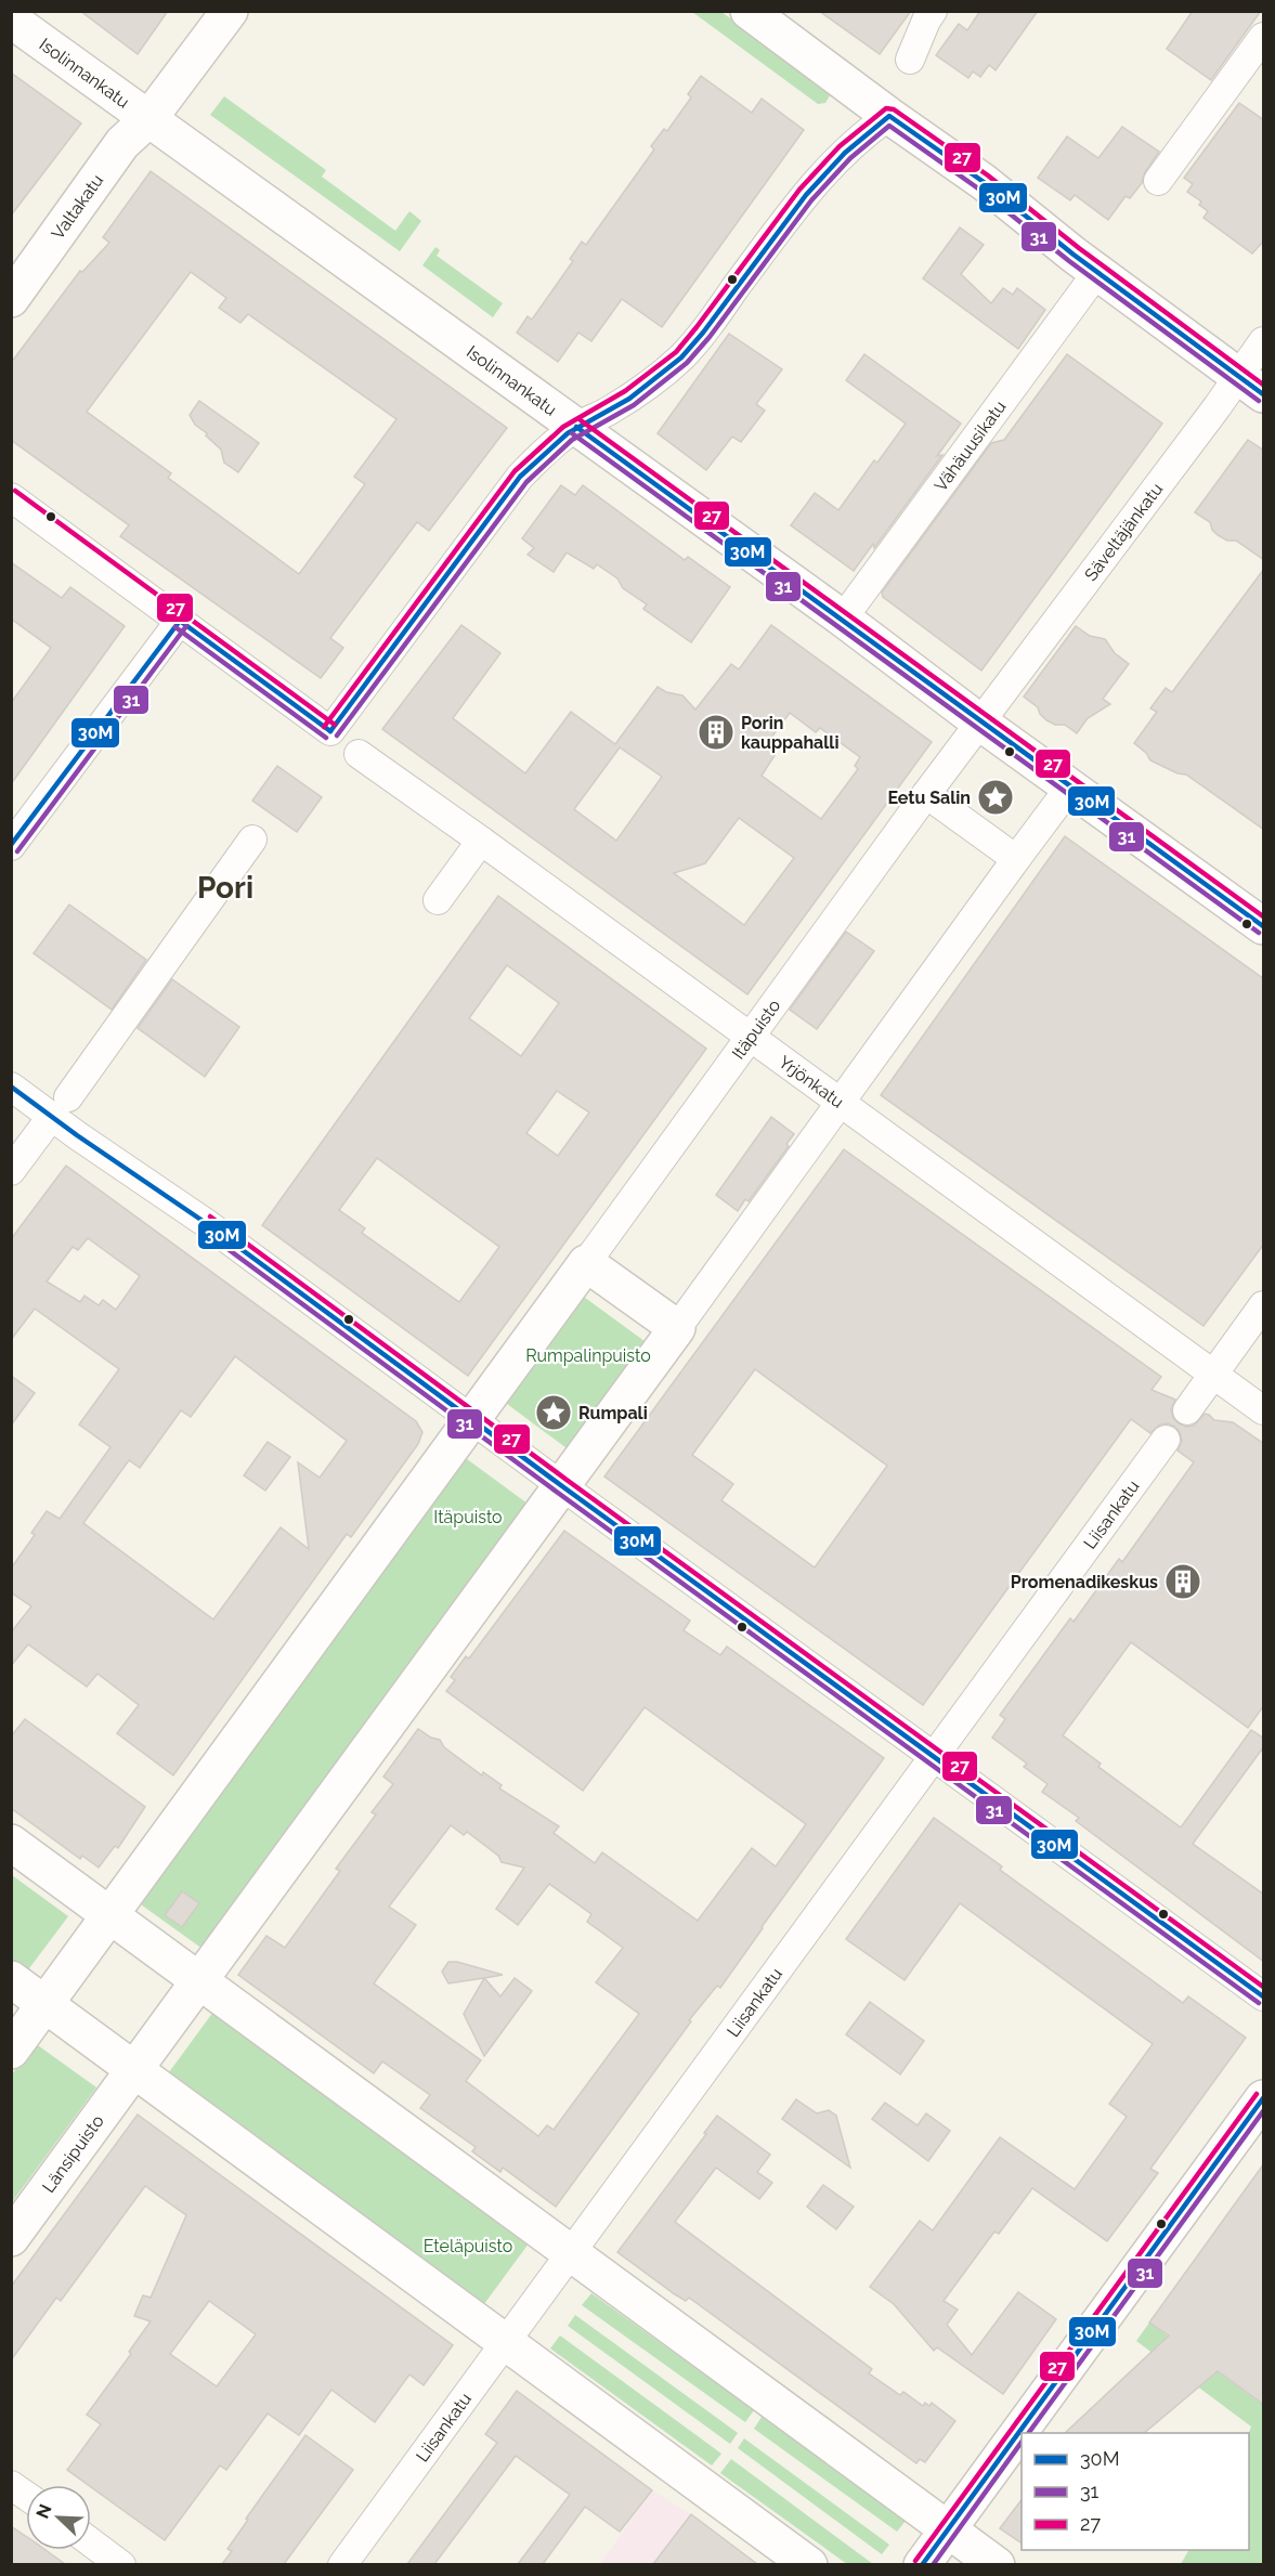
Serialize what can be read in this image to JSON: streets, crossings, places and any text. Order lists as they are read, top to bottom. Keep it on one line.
{"streets":{"street":["Isolinnankatu","Valtakatu","Vähäuusikatu","Säveltäjänkatu","Itäpuisto","Yrjönkatu","Liisankatu","Länsipuisto"]},"crossings":[["Isolinnankatu","Valtakatu"],["Isolinnankatu","Vähäuusikatu"],["Isolinnankatu","Säveltäjänkatu"],["Isolinnankatu","Itäpuisto"],["Säveltäjänkatu","Itäpuisto"],["Itäpuisto","Yrjönkatu"]],"districts":["Pori"],"parks":["Rumpalinpuisto","Itäpuisto","Eteläpuisto"],"places":{"building":["Porin kauppahalli","Promenadikeskus"],"place":["Eetu Salin","Rumpali"]},"lines":["transit line 27","transit line 30M","transit line 31"],"legend":["30M","31","27"],"north":"top left"}
